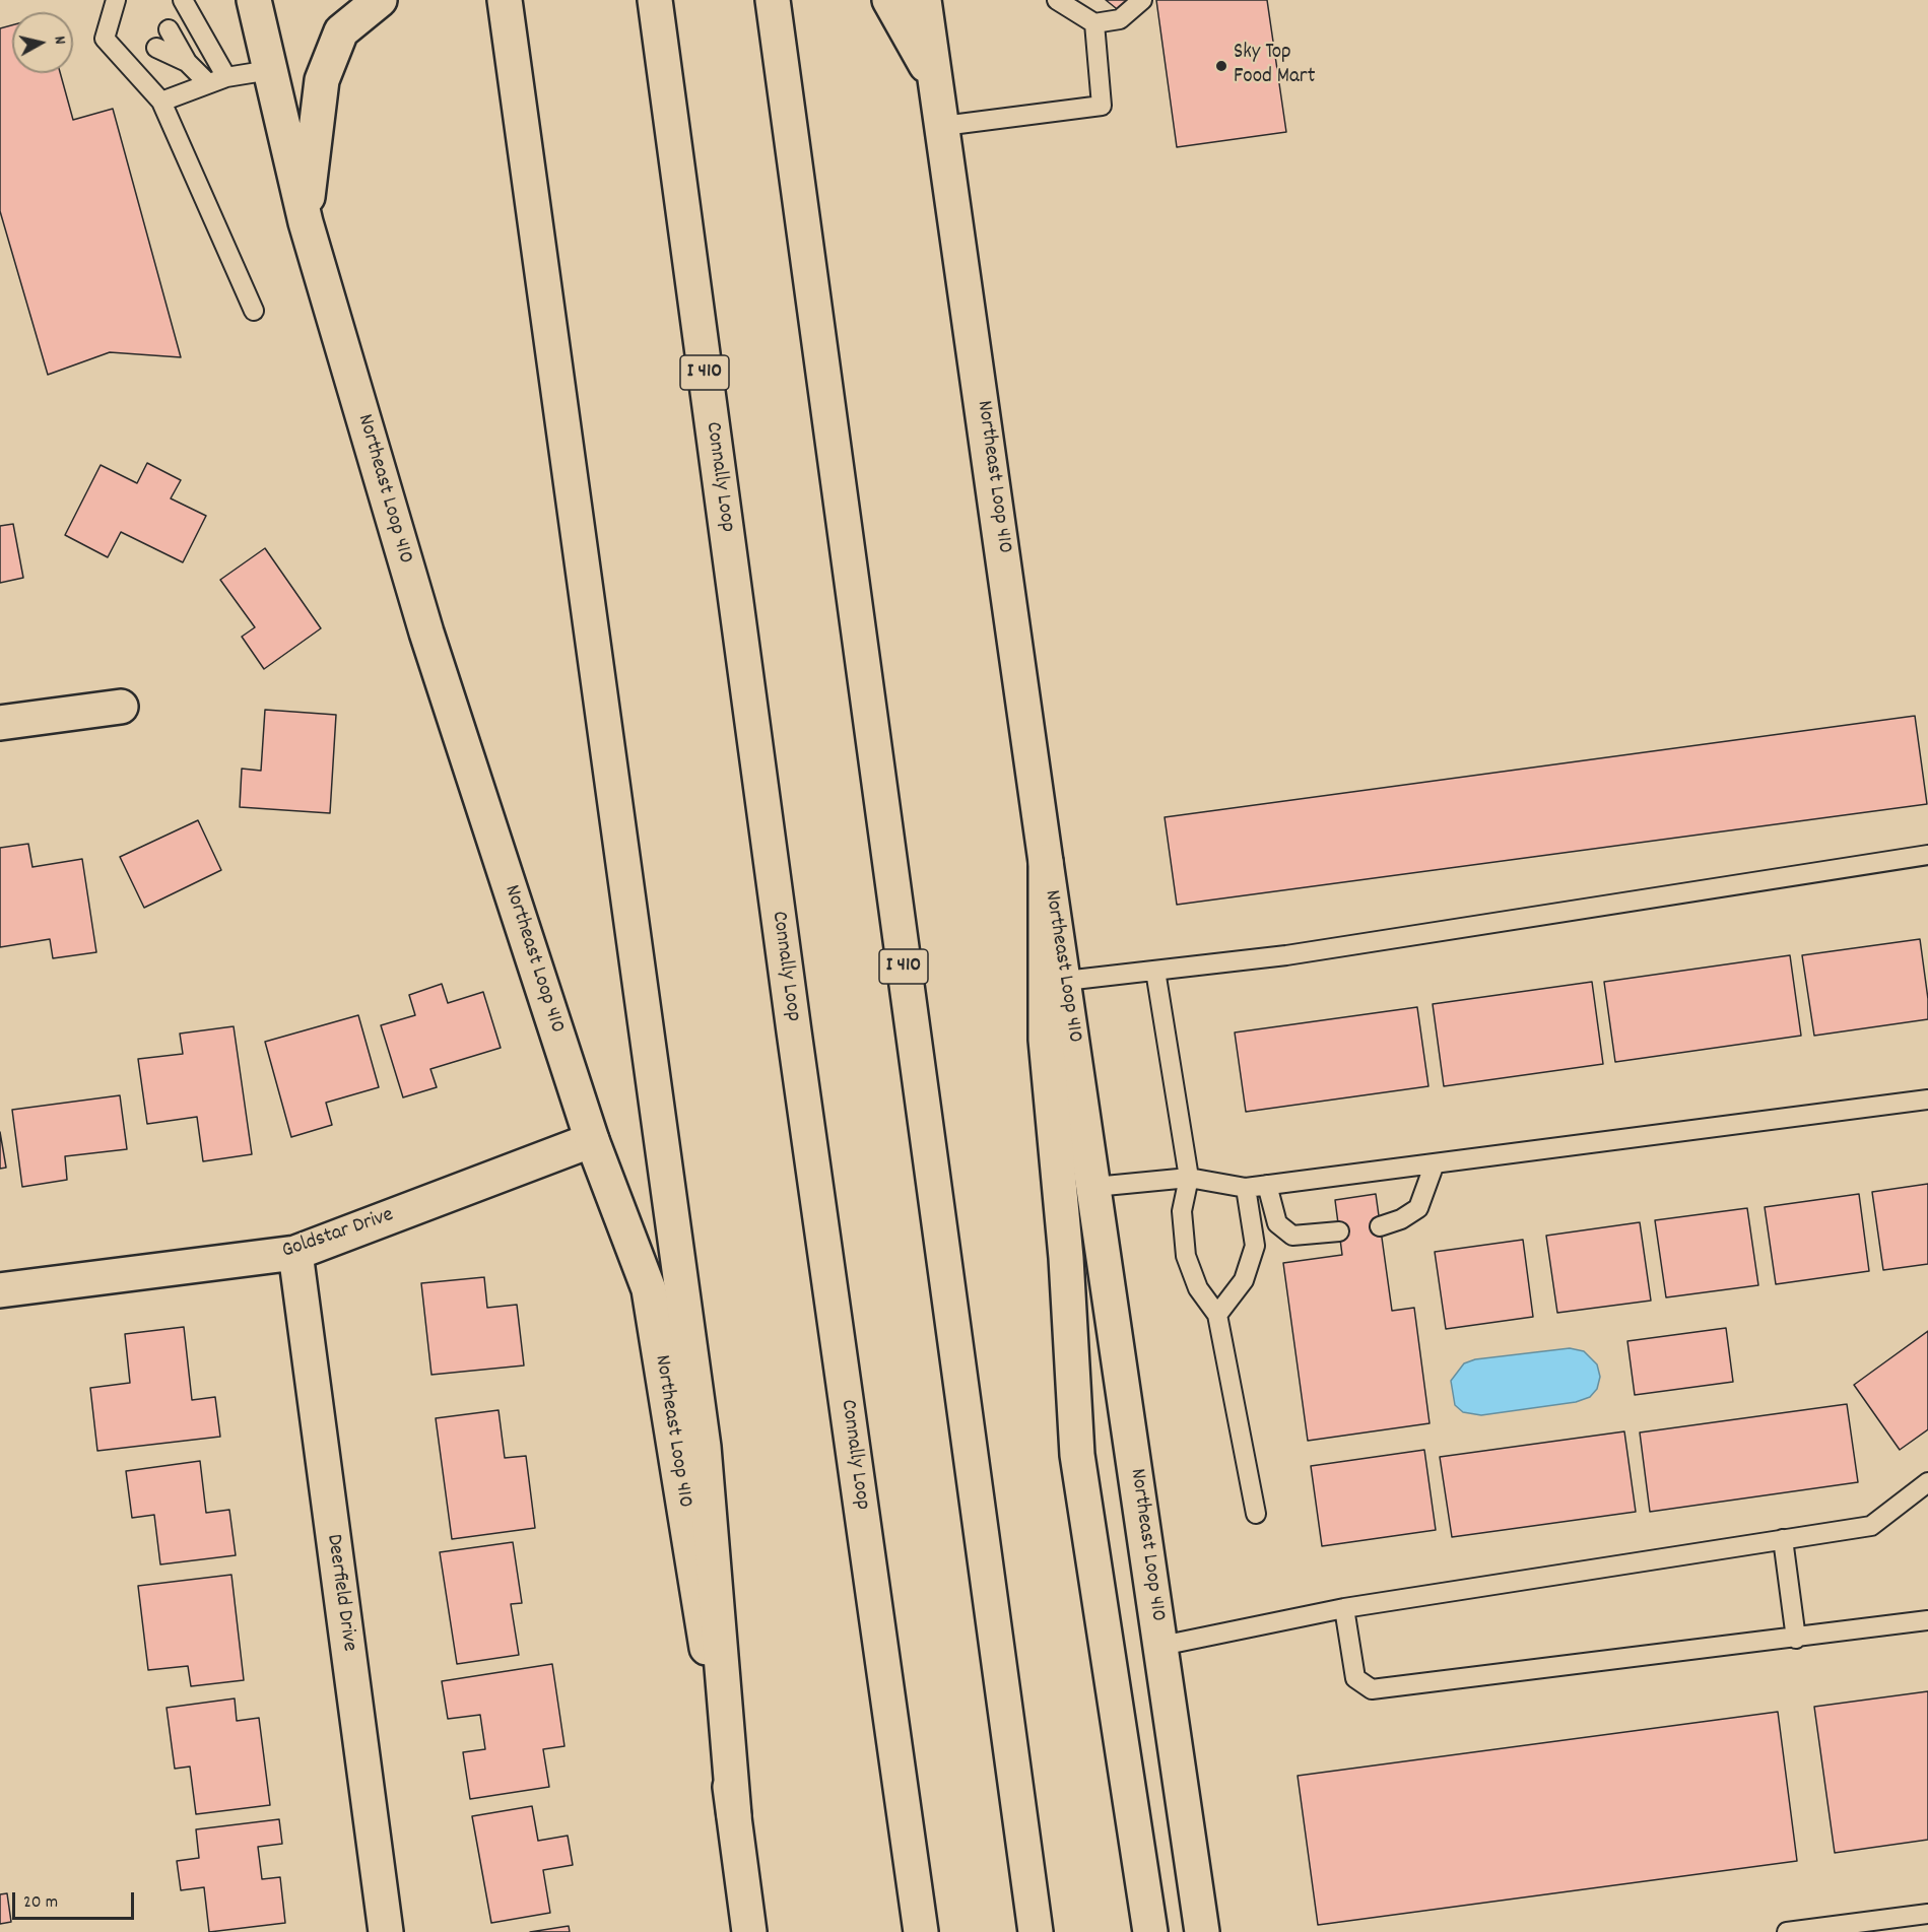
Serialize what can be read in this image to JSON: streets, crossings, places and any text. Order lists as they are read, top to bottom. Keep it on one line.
{"streets":{"main road":["I 410","Connally Loop","Northeast Loop 410","Goldstar Drive","Deerfield Drive"]},"crossings":[["Northeast Loop 410","Goldstar Drive"],["Goldstar Drive","Deerfield Drive"]],"places":["Sky Top Food Mart"],"scale_bar":"20 m","north":"right"}
